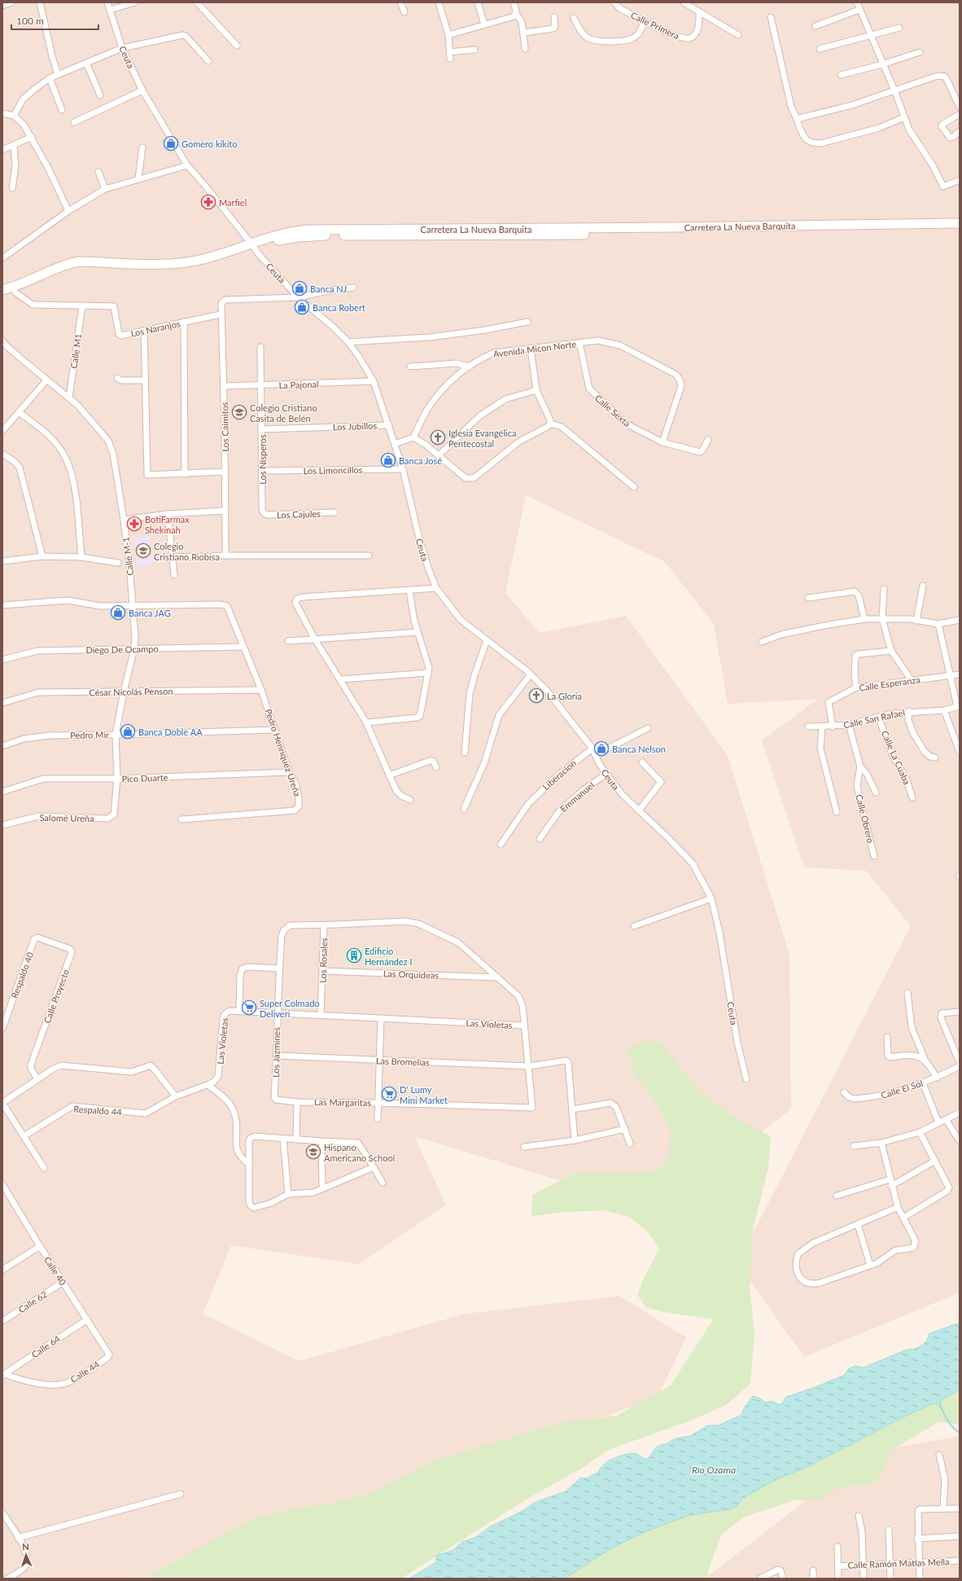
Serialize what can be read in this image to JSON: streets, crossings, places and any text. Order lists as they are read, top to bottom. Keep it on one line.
{"streets":{"street":["Calle Primera","Ceuta","Carretera La Nueva Barquita","Los Naranjos","Avenida Micon Norte","Calle M1","La Pajonal","Calle Sexta","Los Jubillos","Los Caimitos","Los Nísperos","Los Limoncillos","Los Cajules","Calle M-1","Diego De Ocampo","Calle Esperanza","César Nicolás Penson","Calle San Rafael","Pedro Mir","Pedro Henriquez Ureña","Calle La Cuaba","Liberacion","Pico Duarte","Emmanuel","Salomé Ureña","Calle Obrero","Los Rosales","Las Orquideas","Respaldo 40","Calle Proyecto","Las Violetas","Los Jazmines","Las Bromelias","Calle El Sol","Las Margaritas","Respaldo 44","Calle 40","Calle 62","Calle 64","Calle 44","Calle Ramón Matías Mella"]},"crossings":[["Ceuta","Carretera La Nueva Barquita"],["Ceuta","La Pajonal"],["Ceuta","Los Jubillos"],["Ceuta","Los Caimitos"],["Ceuta","Los Limoncillos"],["Ceuta","Liberacion"],["Ceuta","Emmanuel"],["Los Naranjos","Calle M1"],["Los Naranjos","Los Caimitos"],["Avenida Micon Norte","Calle Sexta"],["Calle M1","Calle M-1"],["La Pajonal","Los Caimitos"],["La Pajonal","Los Nísperos"],["Los Jubillos","Los Nísperos"],["Los Nísperos","Los Limoncillos"],["Los Nísperos","Los Cajules"],["Calle M-1","Diego De Ocampo"],["Calle M-1","César Nicolás Penson"],["Calle M-1","Pedro Mir"],["Calle M-1","Pedro Henriquez Ureña"],["Calle M-1","Pico Duarte"],["Calle M-1","Salomé Ureña"],["Diego De Ocampo","Pedro Henriquez Ureña"],["Calle Esperanza","Calle San Rafael"],["César Nicolás Penson","Pedro Henriquez Ureña"],["Calle San Rafael","Calle La Cuaba"],["Calle San Rafael","Calle Obrero"],["Pedro Mir","Pedro Henriquez Ureña"],["Pedro Henriquez Ureña","Pico Duarte"],["Los Rosales","Las Orquideas"],["Los Rosales","Las Violetas"],["Los Rosales","Los Jazmines"],["Respaldo 40","Calle Proyecto"],["Las Violetas","Los Jazmines"],["Las Violetas","Respaldo 44"],["Los Jazmines","Las Bromelias"],["Los Jazmines","Las Margaritas"],["Las Bromelias","Las Margaritas"],["Calle 40","Calle 62"],["Calle 40","Calle 64"],["Calle 40","Calle 44"],["Calle 64","Calle 44"]],"water":["Río Ozama"],"places":{"shop":["Gomero kikito","Banca NJ","Banca Robert","Banca José","Banca JAG","Banca Doble AA","Banca Nelson"],"pharmacy":["Marfiel","BotiFarmax Shekinah"],"school or university":["Colegio Cristiano Casita de Belén","Colegio Cristiano Riobisa","Hispano Americano School"],"church":["Iglesia Evangélica Pentecostal","La Gloria"],"building":["Edificio Hernández I"],"supermarket":["Super Colmado Deliveri","D' Lumy Mini Market"]},"scale_bar":"100 m","north":"top"}
